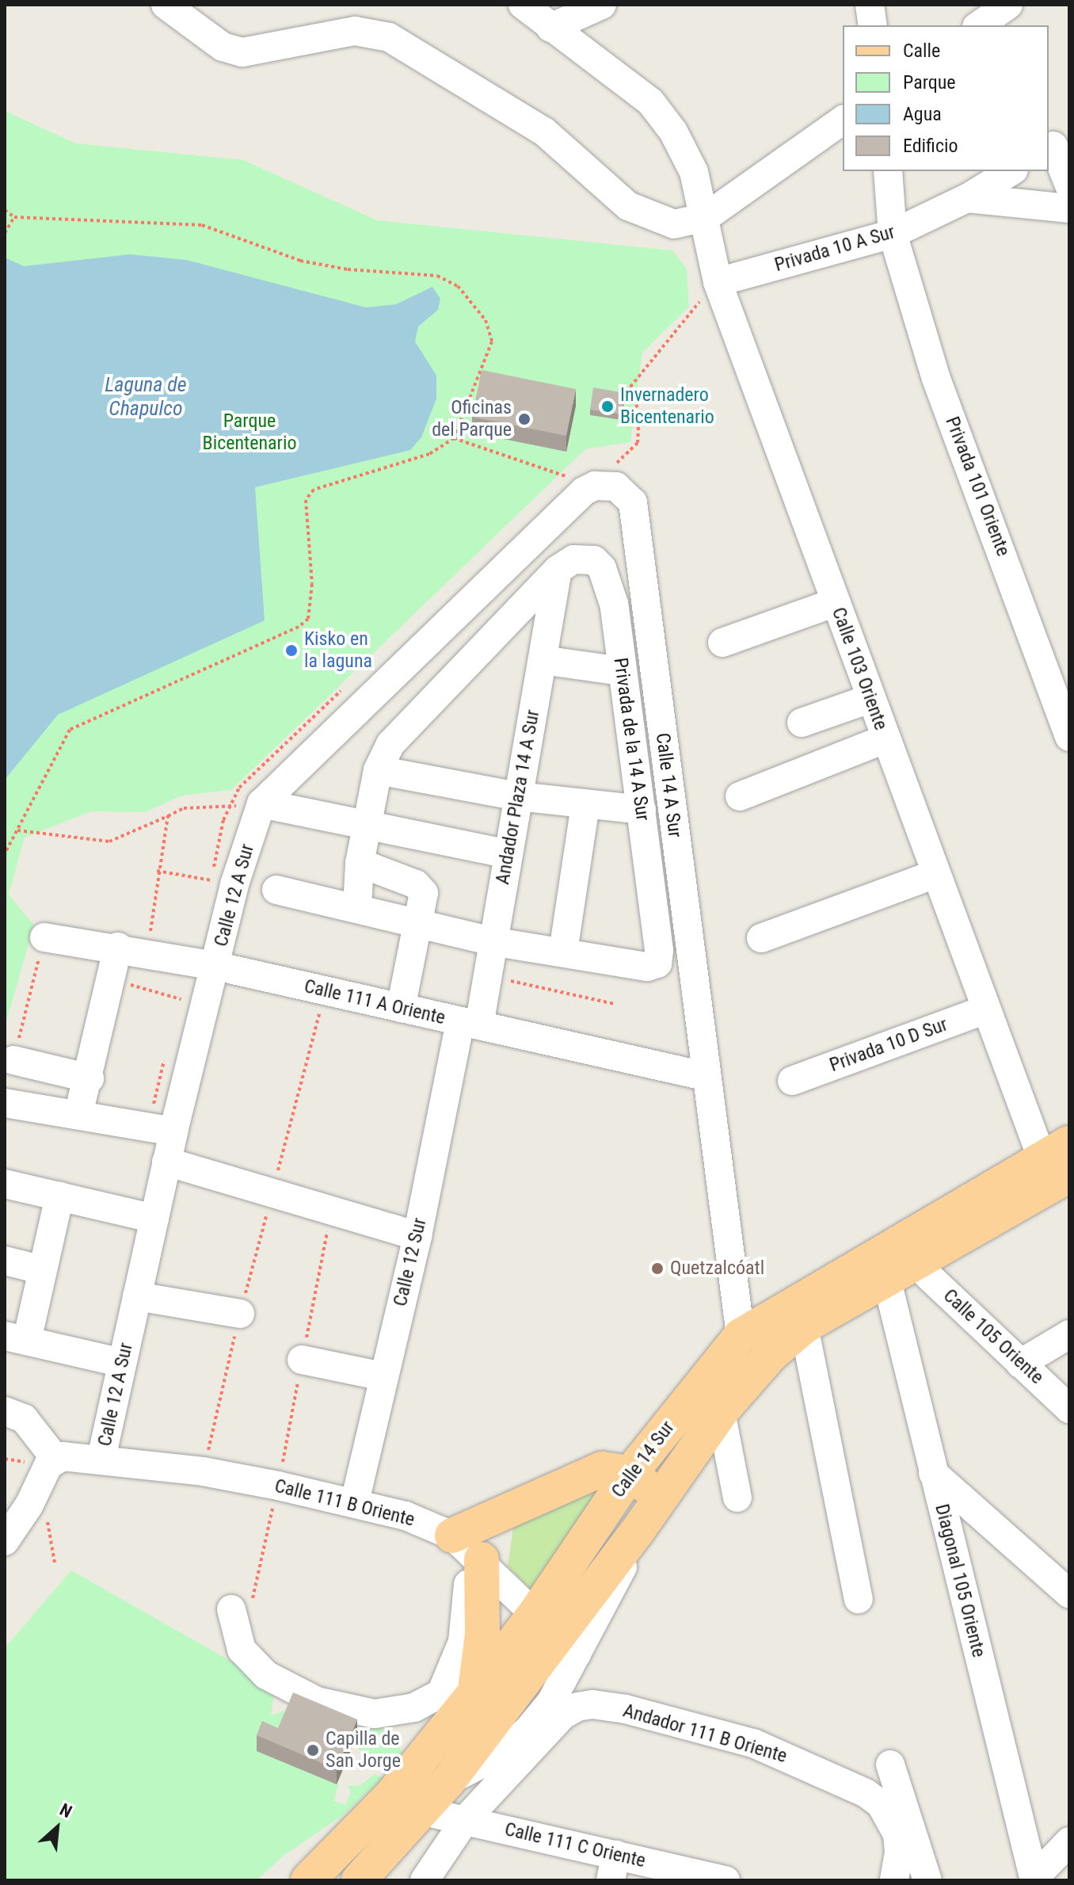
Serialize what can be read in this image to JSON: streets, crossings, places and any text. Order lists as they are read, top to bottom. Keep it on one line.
{"streets":{"main road":["Calle 14 Sur"],"street":["Privada 10 A Sur","Privada 101 Oriente","Calle 103 Oriente","Privada de la 14 A Sur","Calle 14 A Sur","Andador Plaza 14 A Sur","Calle 12 A Sur","Calle 111 A Oriente","Privada 10 D Sur","Calle 12 Sur","Calle 105 Oriente","Calle 111 B Oriente","Diagonal 105 Oriente","Andador 111 B Oriente","Calle 111 C Oriente"]},"crossings":[["Privada 10 A Sur","Privada 101 Oriente"],["Privada 10 A Sur","Calle 103 Oriente"],["Calle 103 Oriente","Privada 10 D Sur"],["Calle 103 Oriente","Calle 14 Sur"],["Privada de la 14 A Sur","Andador Plaza 14 A Sur"],["Calle 14 A Sur","Calle 12 A Sur"],["Calle 14 A Sur","Calle 111 A Oriente"],["Calle 14 A Sur","Calle 14 Sur"],["Andador Plaza 14 A Sur","Calle 111 A Oriente"],["Andador Plaza 14 A Sur","Calle 12 Sur"],["Calle 12 A Sur","Calle 111 A Oriente"],["Calle 12 A Sur","Calle 111 B Oriente"],["Calle 111 A Oriente","Calle 12 Sur"],["Calle 12 Sur","Calle 111 B Oriente"],["Calle 105 Oriente","Calle 14 Sur"],["Calle 14 Sur","Calle 111 B Oriente"],["Calle 14 Sur","Diagonal 105 Oriente"],["Calle 14 Sur","Calle 111 C Oriente"],["Andador 111 B Oriente","Calle 111 C Oriente"]],"water":["Laguna de Chapulco"],"parks":["Parque Bicentenario"],"places":["Invernadero Bicentenario","Oficinas del Parque","Kisko en la laguna","Quetzalcóatl","Capilla de San Jorge"],"legend":["Calle","Parque","Agua","Edificio"],"north":"top right"}
